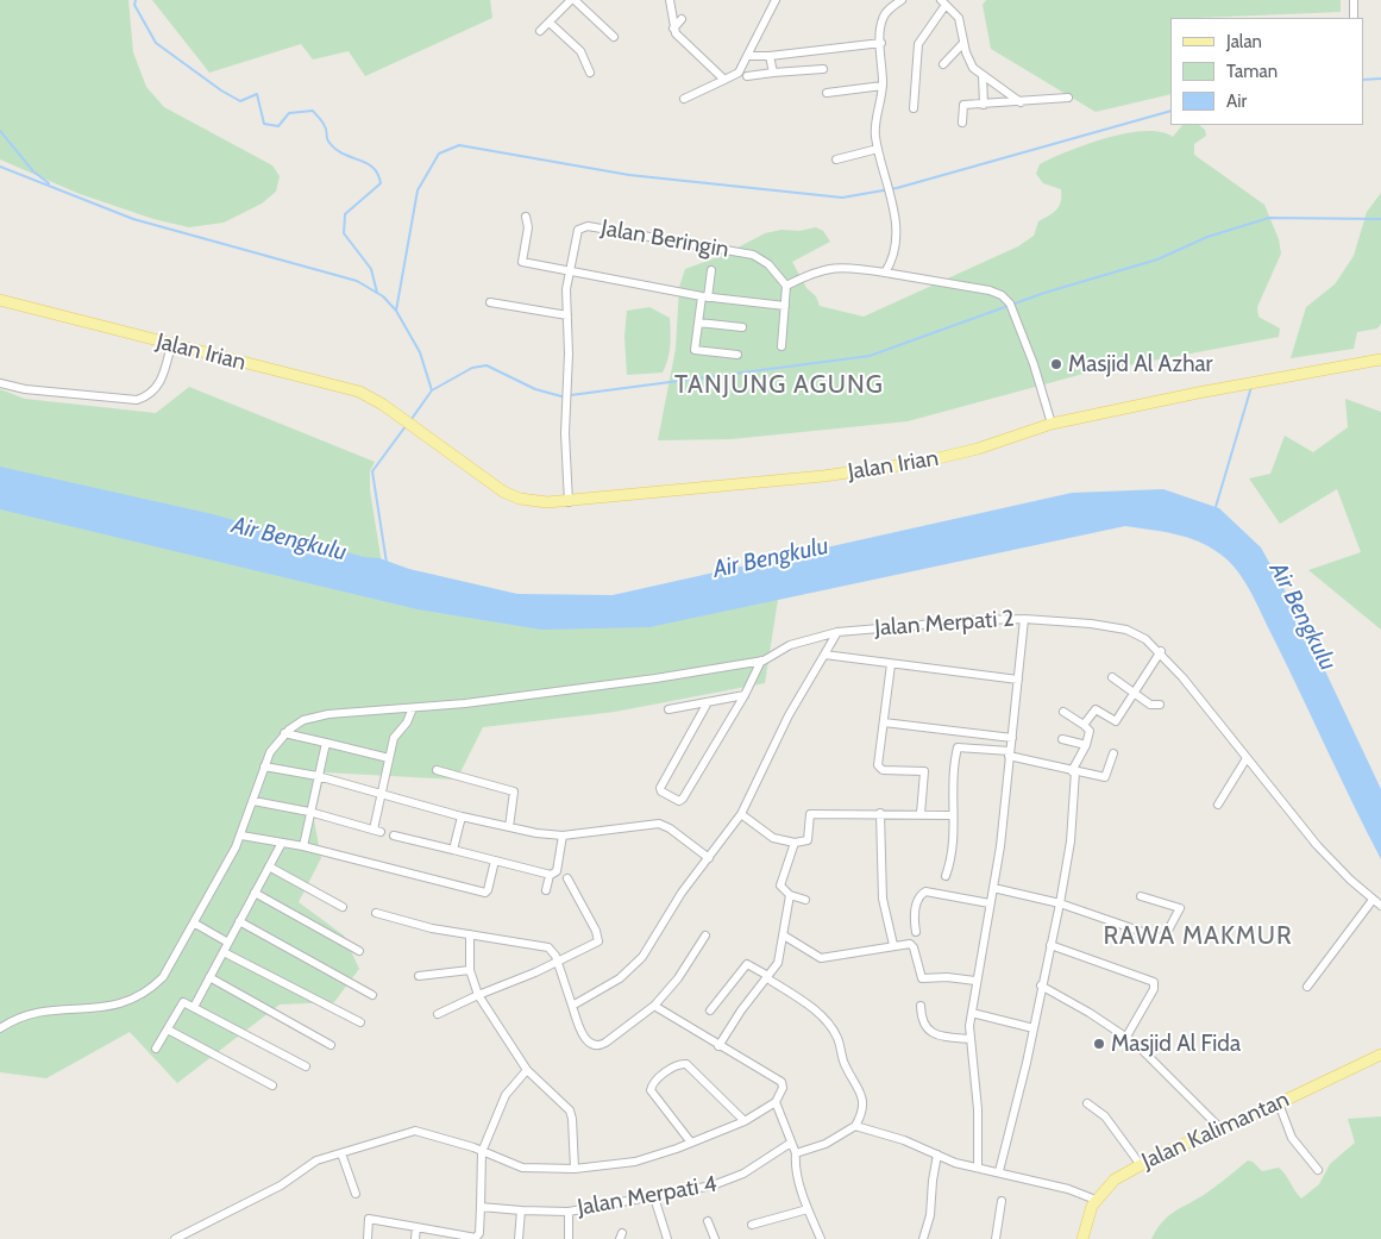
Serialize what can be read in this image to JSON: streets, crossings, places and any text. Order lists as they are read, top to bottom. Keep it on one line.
{"streets":{"main road":["Jalan Irian","Jalan Kalimantan"],"street":["Jalan Beringin","Jalan Merpati 2","Jalan Merpati 4"]},"crossings":[["Jalan Beringin","Jalan Irian"]],"districts":["TANJUNG AGUNG","RAWA MAKMUR"],"water":["Air Bengkulu"],"places":["Masjid Al Azhar","Masjid Al Fida"],"legend":["Jalan","Taman","Air"]}
